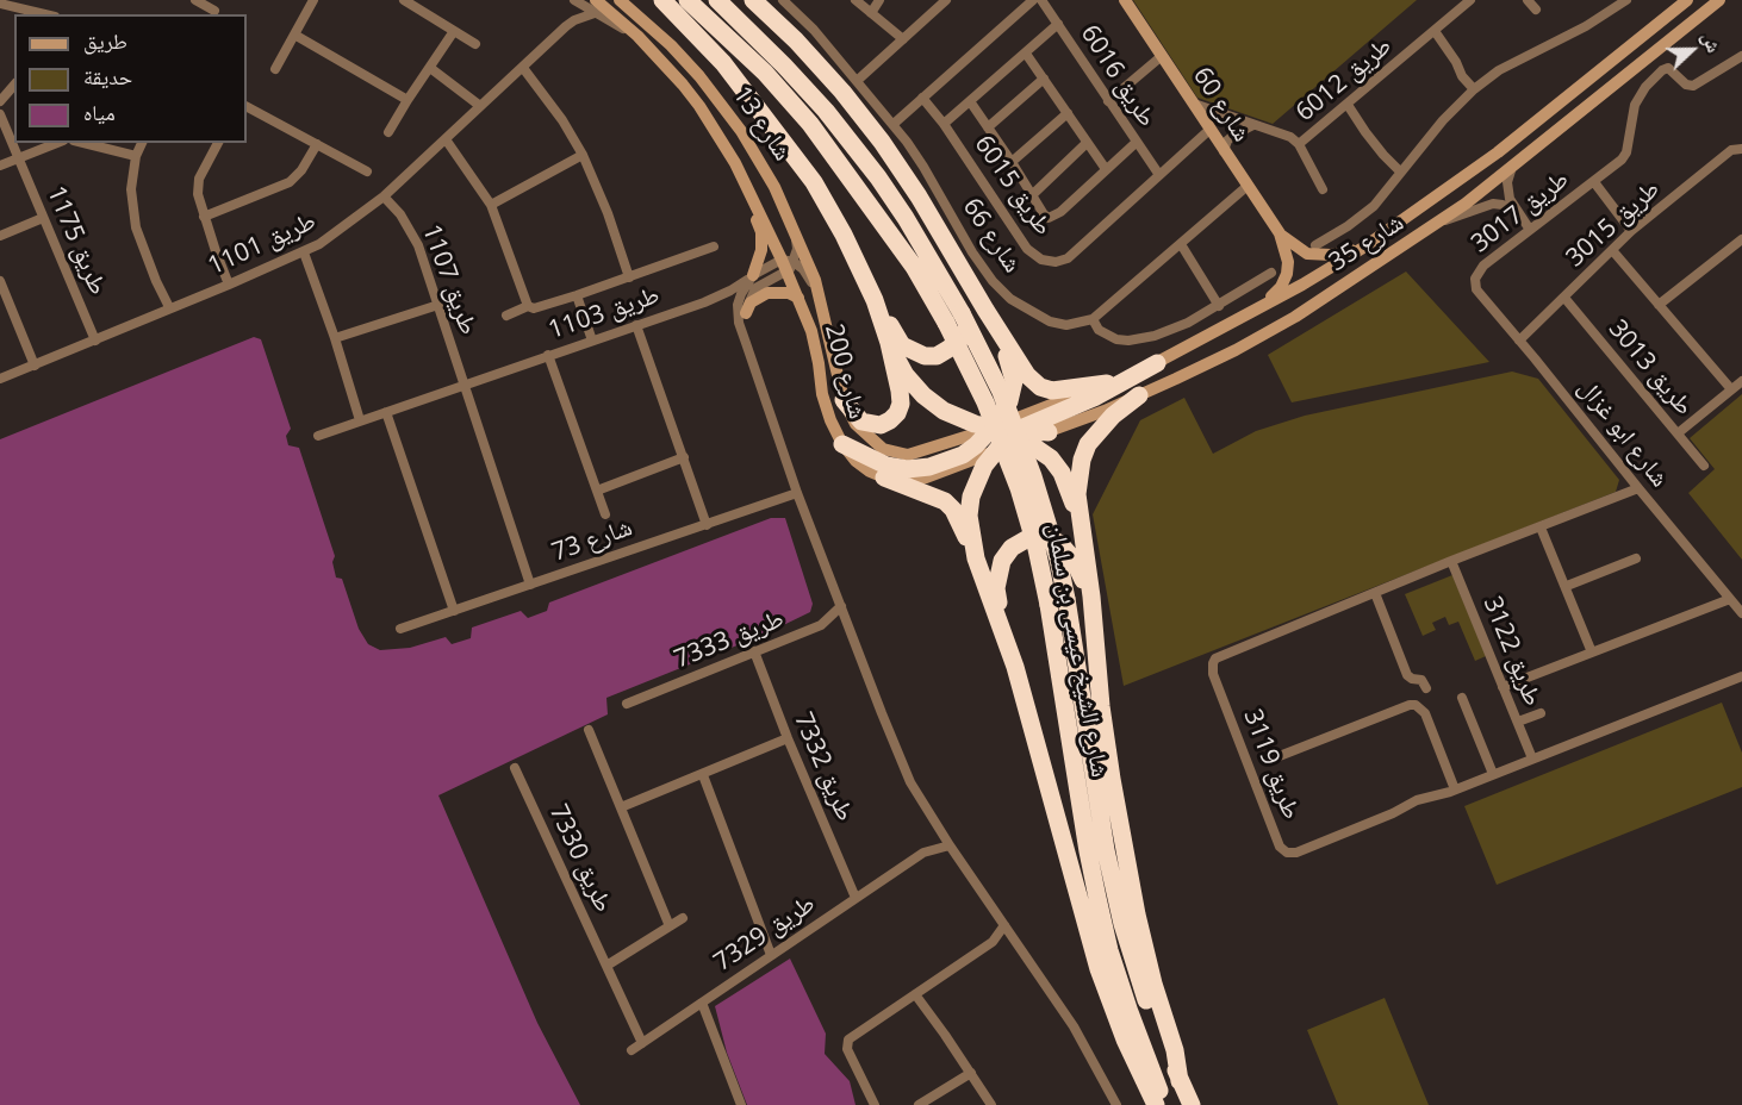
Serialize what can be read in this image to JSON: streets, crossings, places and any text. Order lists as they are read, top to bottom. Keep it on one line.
{"streets":{"highway":["شارع الشيخ عيسى بن سلمان"],"street":["طريق 6016","طريق 6012","شارع 60","شارع 13","طريق 6015","طريق 3017","طريق 3015","شارع 66","طريق 1175","شارع 35","طريق 1101","طريق 1107","طريق 1103","طريق 3013","شارع 200","شارع ابو غزال","شارع 73","طريق 7333","طريق 3122","طريق 3119","طريق 7332","طريق 7330","طريق 7329"]},"crossings":[["طريق 6016","طريق 6015"],["طريق 6012","شارع 60"],["شارع 60","طريق 6015"],["شارع 13","طريق 1101"],["شارع 13","شارع 200"],["طريق 3017","طريق 3015"],["طريق 3017","شارع ابو غزال"],["طريق 3015","طريق 3013"],["طريق 3015","شارع ابو غزال"],["طريق 1175","طريق 1101"],["شارع 35","شارع 200"],["طريق 1101","طريق 1107"],["طريق 1107","طريق 1103"],["شارع ابو غزال","طريق 3119"],["طريق 7333","طريق 7332"],["طريق 3122","طريق 3119"],["طريق 7332","طريق 7329"],["طريق 7330","طريق 7329"]],"legend":["طريق","حديقة","مياه"],"north":"right"}
